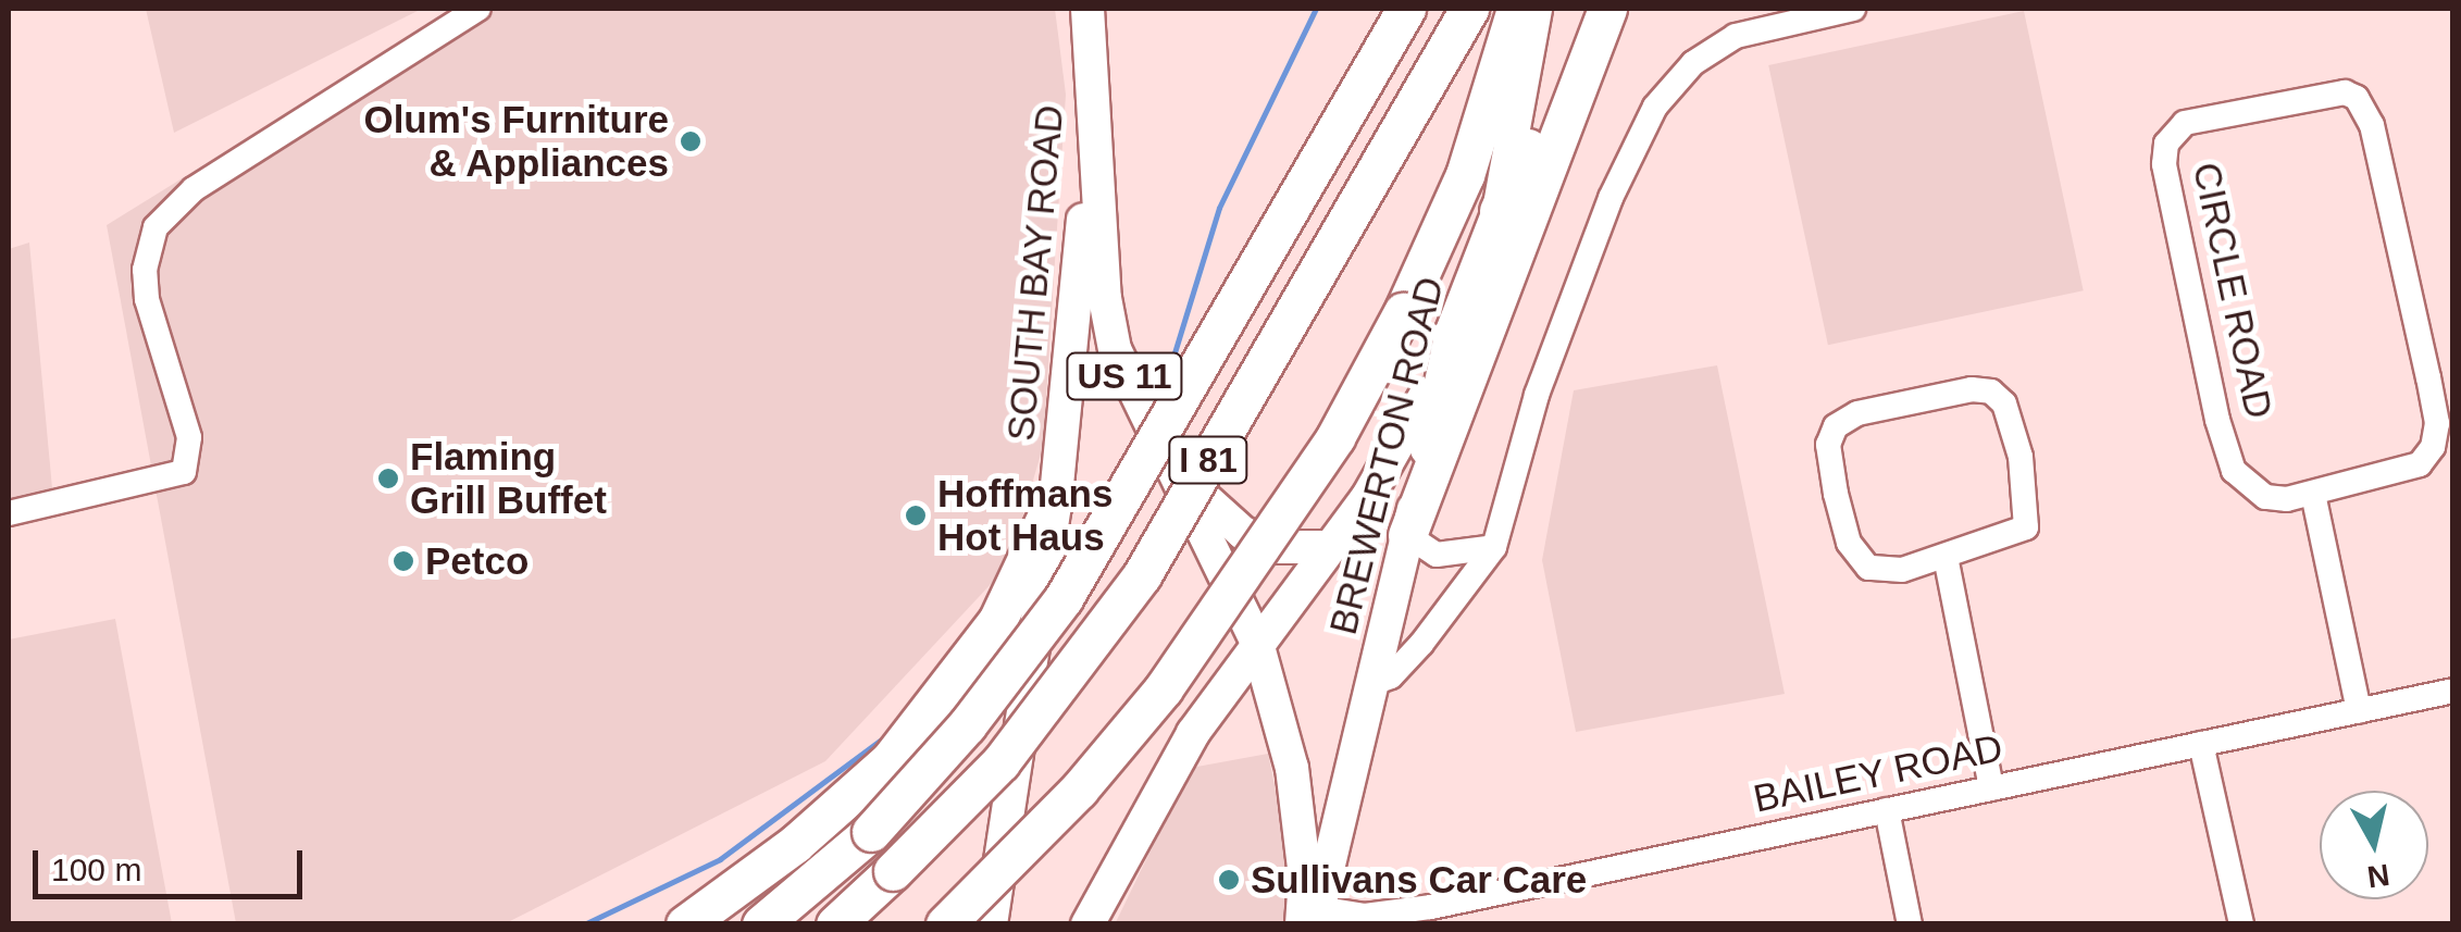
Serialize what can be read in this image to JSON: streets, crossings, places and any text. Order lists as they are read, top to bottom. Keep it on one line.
{"streets":{"highway":["I 81"],"main road":["SOUTH BAY ROAD","US 11","BREWERTON ROAD"],"street":["CIRCLE ROAD","BAILEY ROAD"]},"crossings":[["SOUTH BAY ROAD","US 11"],["US 11","BREWERTON ROAD"],["US 11","BAILEY ROAD"],["BREWERTON ROAD","BAILEY ROAD"]],"places":["Olum's Furniture & Appliances","Flaming Grill Buffet","Hoffmans Hot Haus","Petco","Sullivans Car Care"],"scale_bar":"100 m","north":"bottom"}
